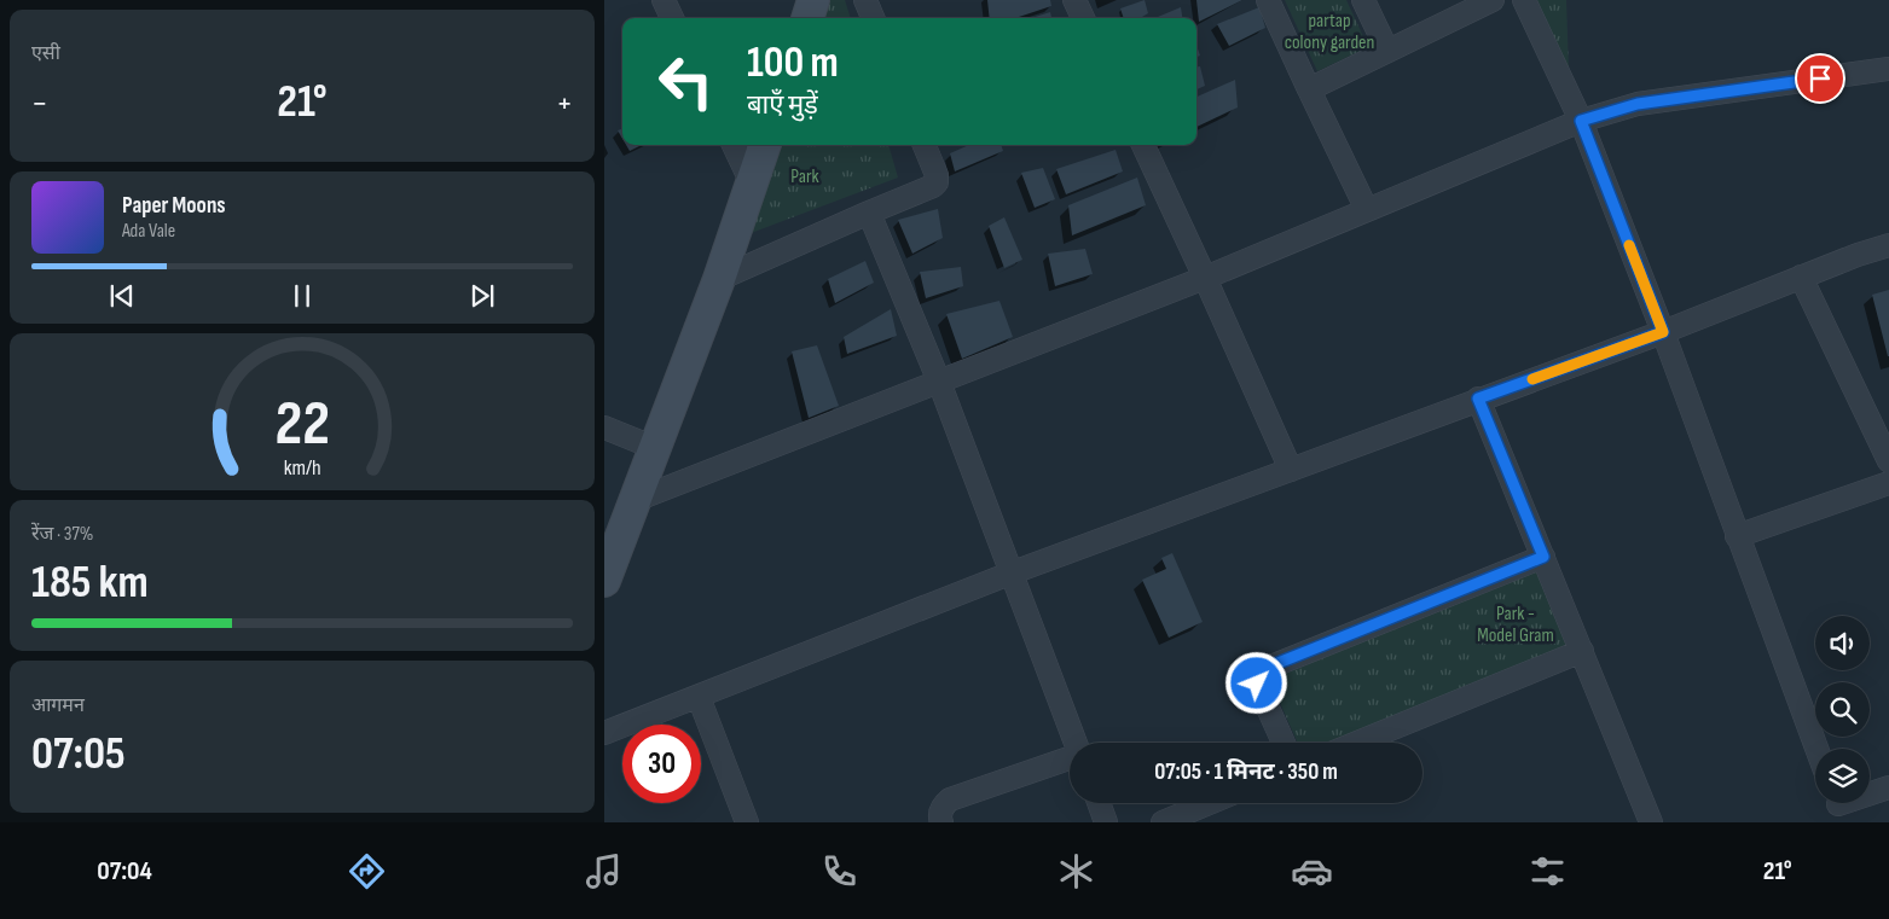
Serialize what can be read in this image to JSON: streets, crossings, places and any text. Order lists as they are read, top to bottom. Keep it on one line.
{"parks":["partap colony garden","Park","Park - Model Gram"],"page":{"tile":["एसी",["रेंज · 37%","185 km"],["आगमन","07:05"]],"turn":["100 m","बाएँ मुड़ें"],"heat":["−","21°","+"],"song":["Paper Moons","Ada Vale"],"limit":"30","trip":"07:05 · 1 मिनट · 350 m","tabs":["07:04","21°"],"gauge":["22","km/h"]}}
